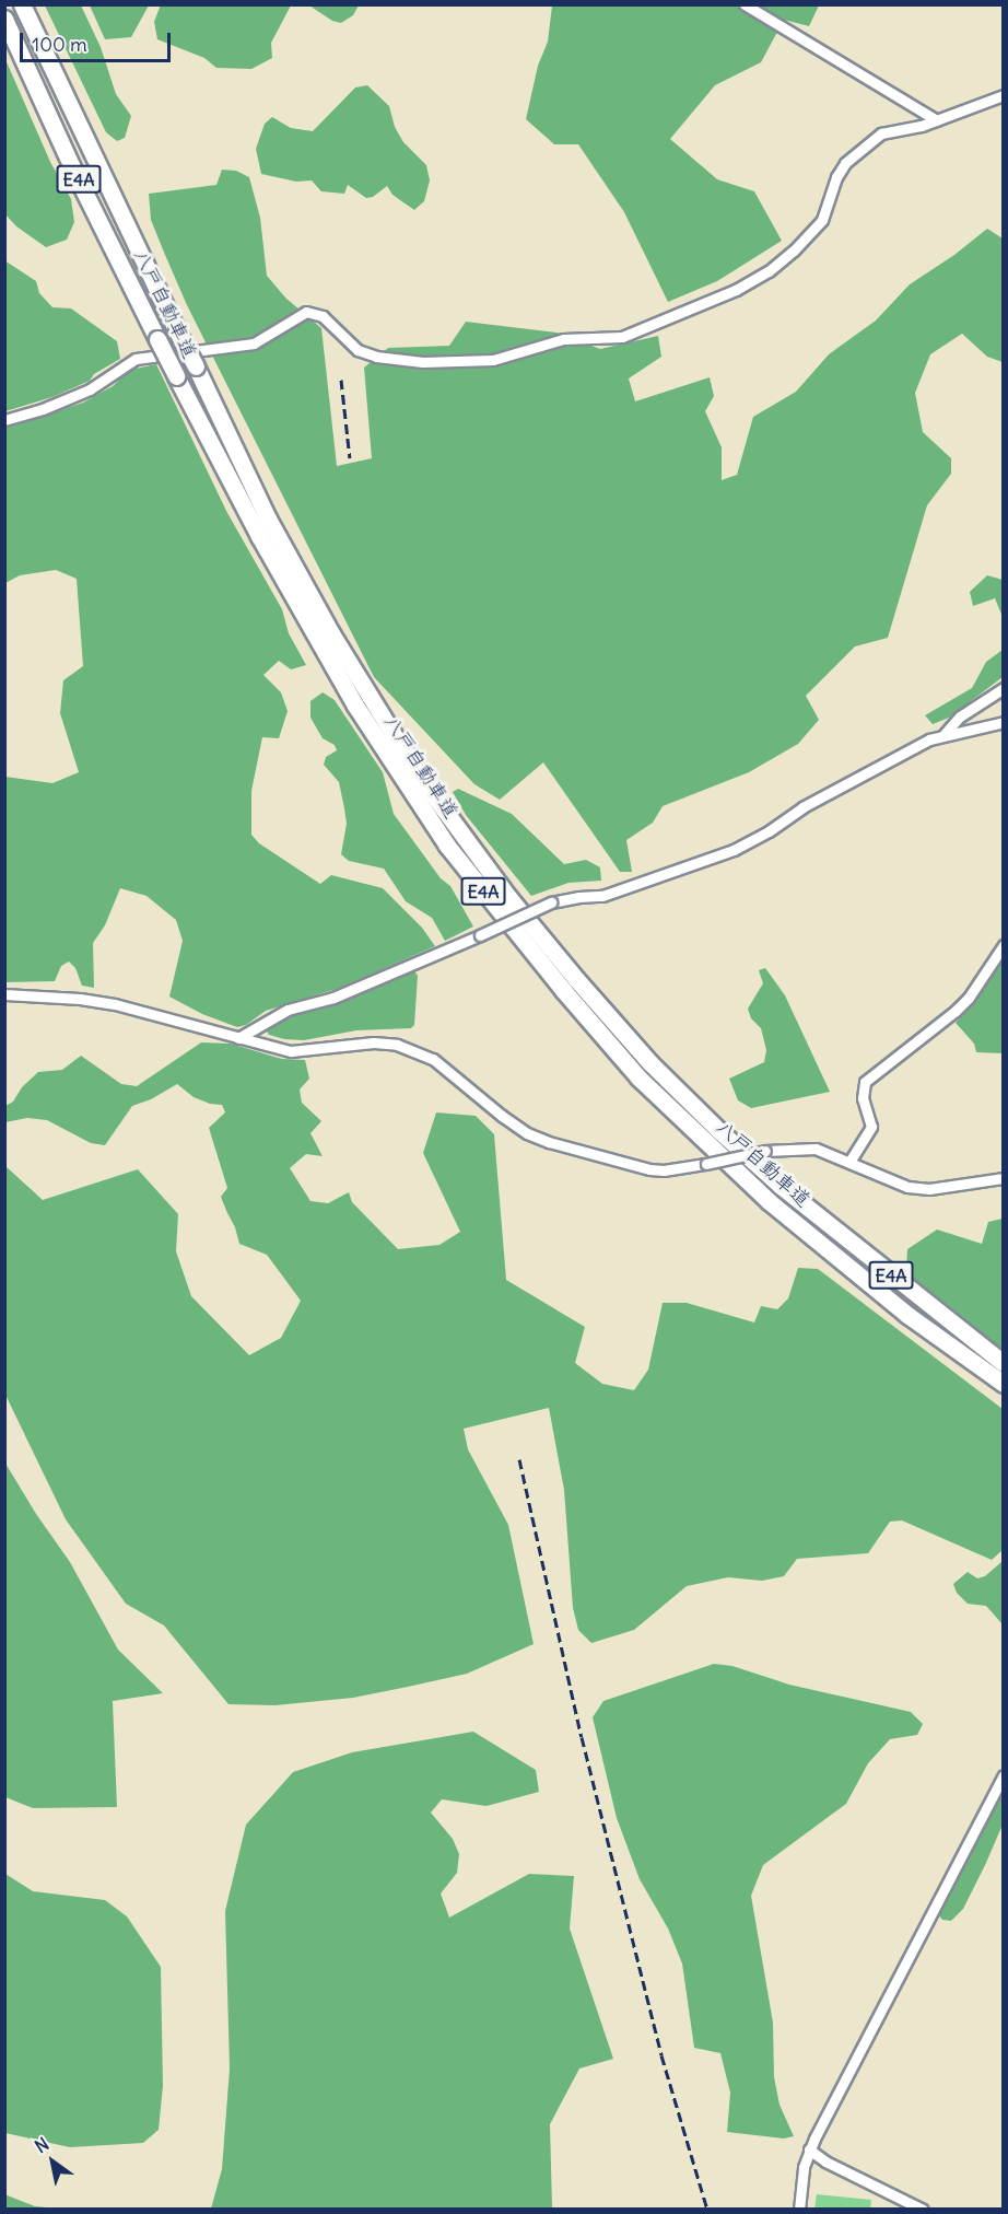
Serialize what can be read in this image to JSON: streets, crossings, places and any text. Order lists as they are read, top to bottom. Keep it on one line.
{"streets":{"highway":["E4A","八戸自動車道"]},"scale_bar":"100 m","north":"top left"}
